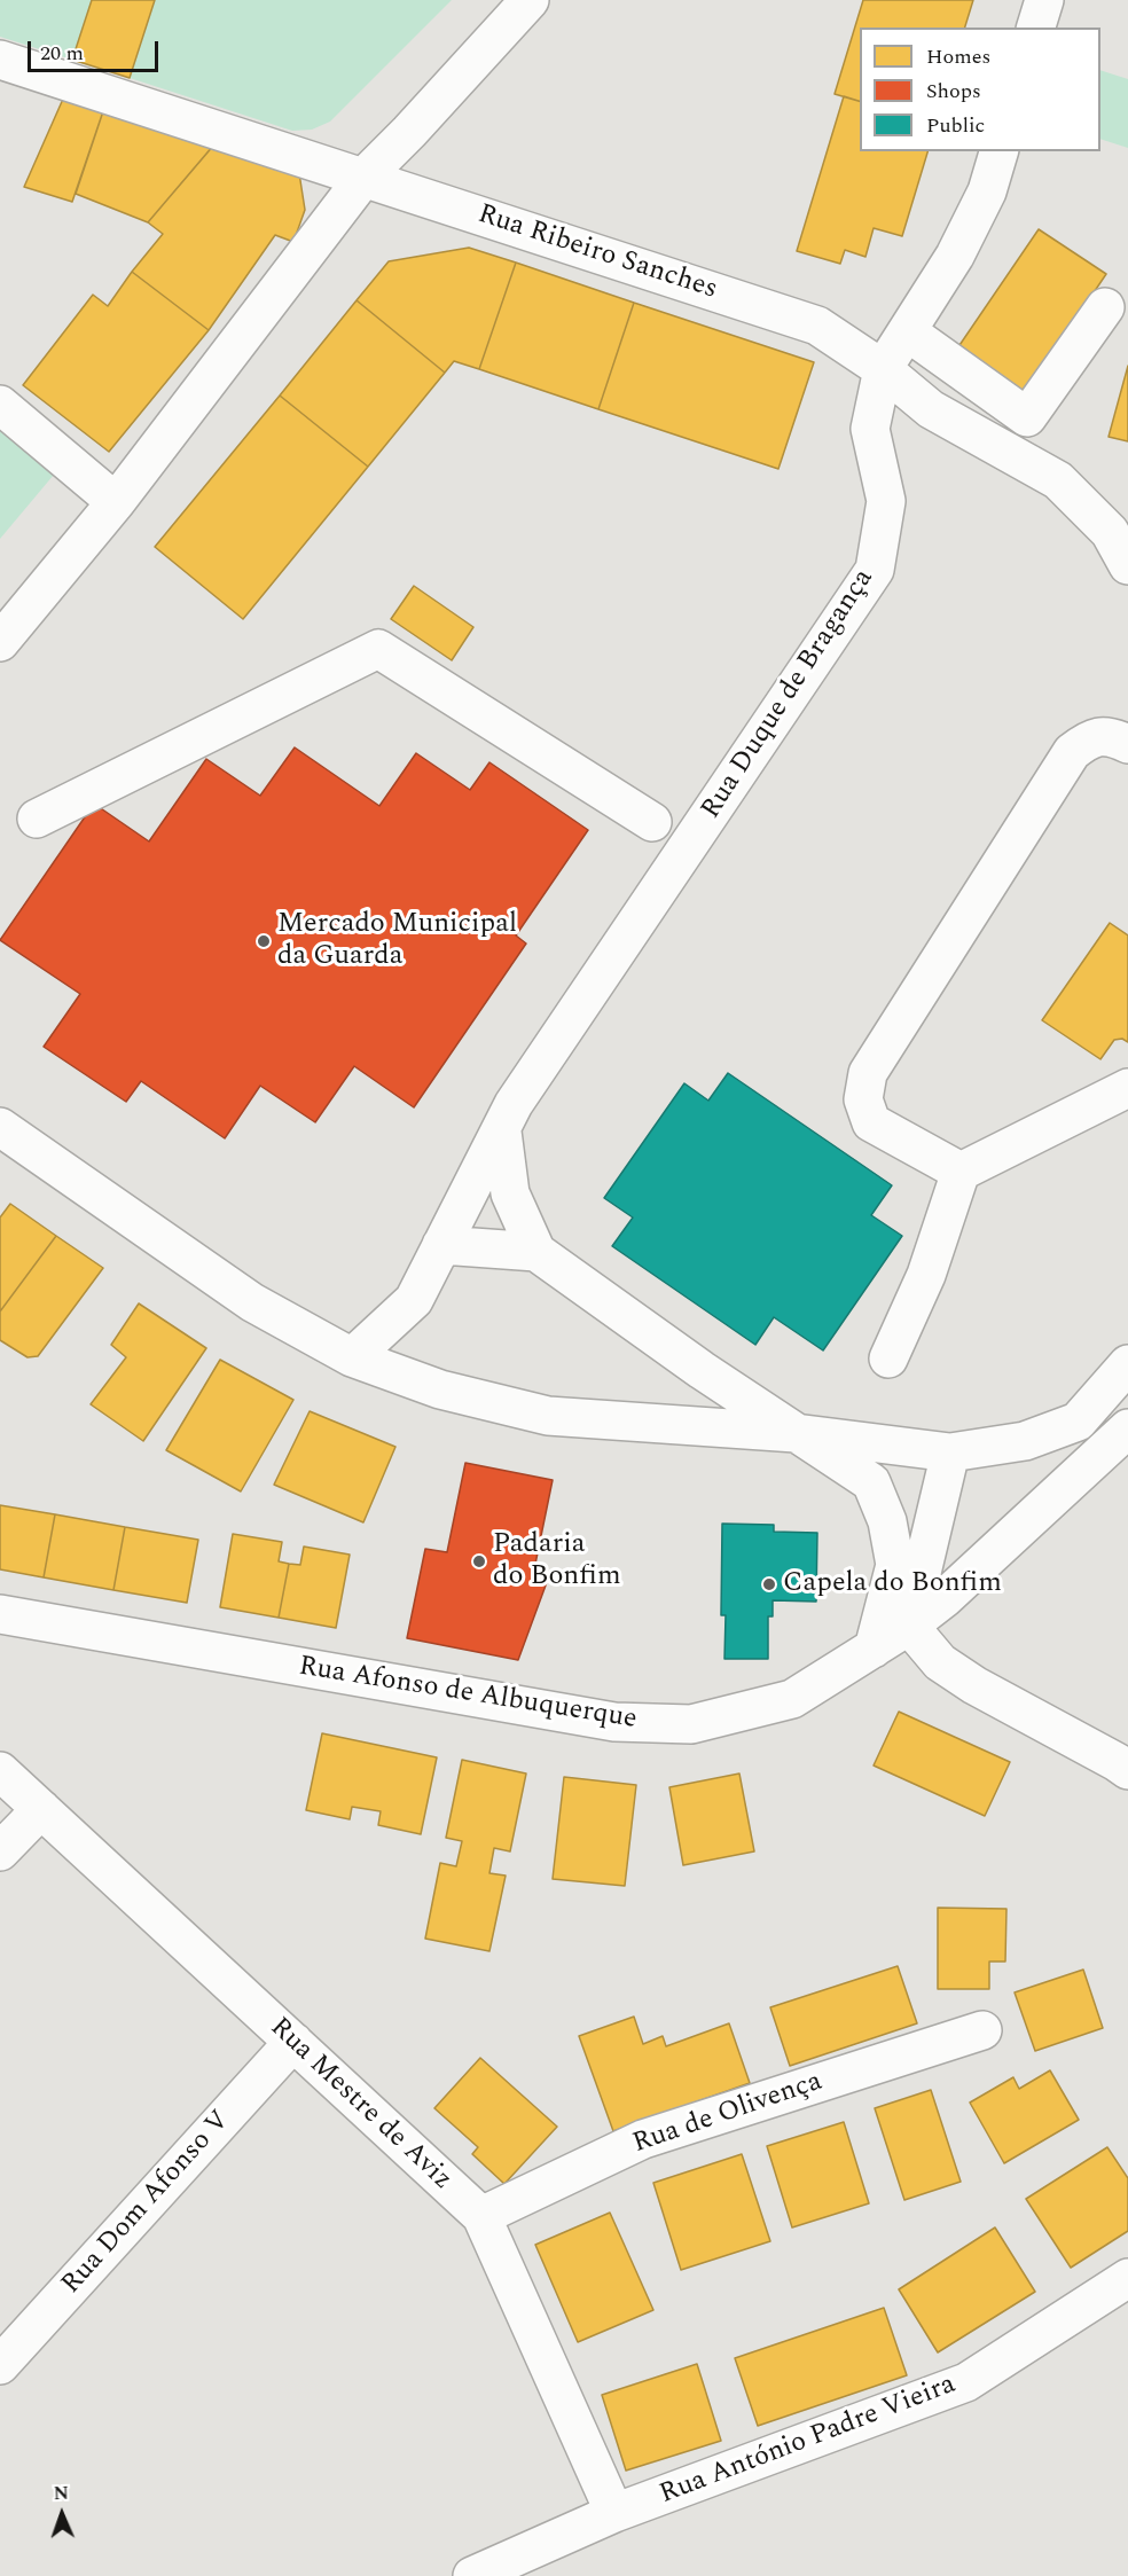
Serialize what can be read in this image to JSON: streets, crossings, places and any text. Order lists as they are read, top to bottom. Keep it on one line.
{"streets":{"street":["Rua Ribeiro Sanches","Rua Duque de Bragança","Rua Afonso de Albuquerque","Rua Mestre de Aviz","Rua de Olivença","Rua Dom Afonso V","Rua António Padre Vieira"]},"crossings":[["Rua Ribeiro Sanches","Rua Duque de Bragança"],["Rua Mestre de Aviz","Rua de Olivença"],["Rua Mestre de Aviz","Rua Dom Afonso V"],["Rua Mestre de Aviz","Rua António Padre Vieira"]],"places":["Mercado Municipal da Guarda","Padaria do Bonfim","Capela do Bonfim"],"legend":["Homes","Shops","Public"],"scale_bar":"20 m","north":"top"}
